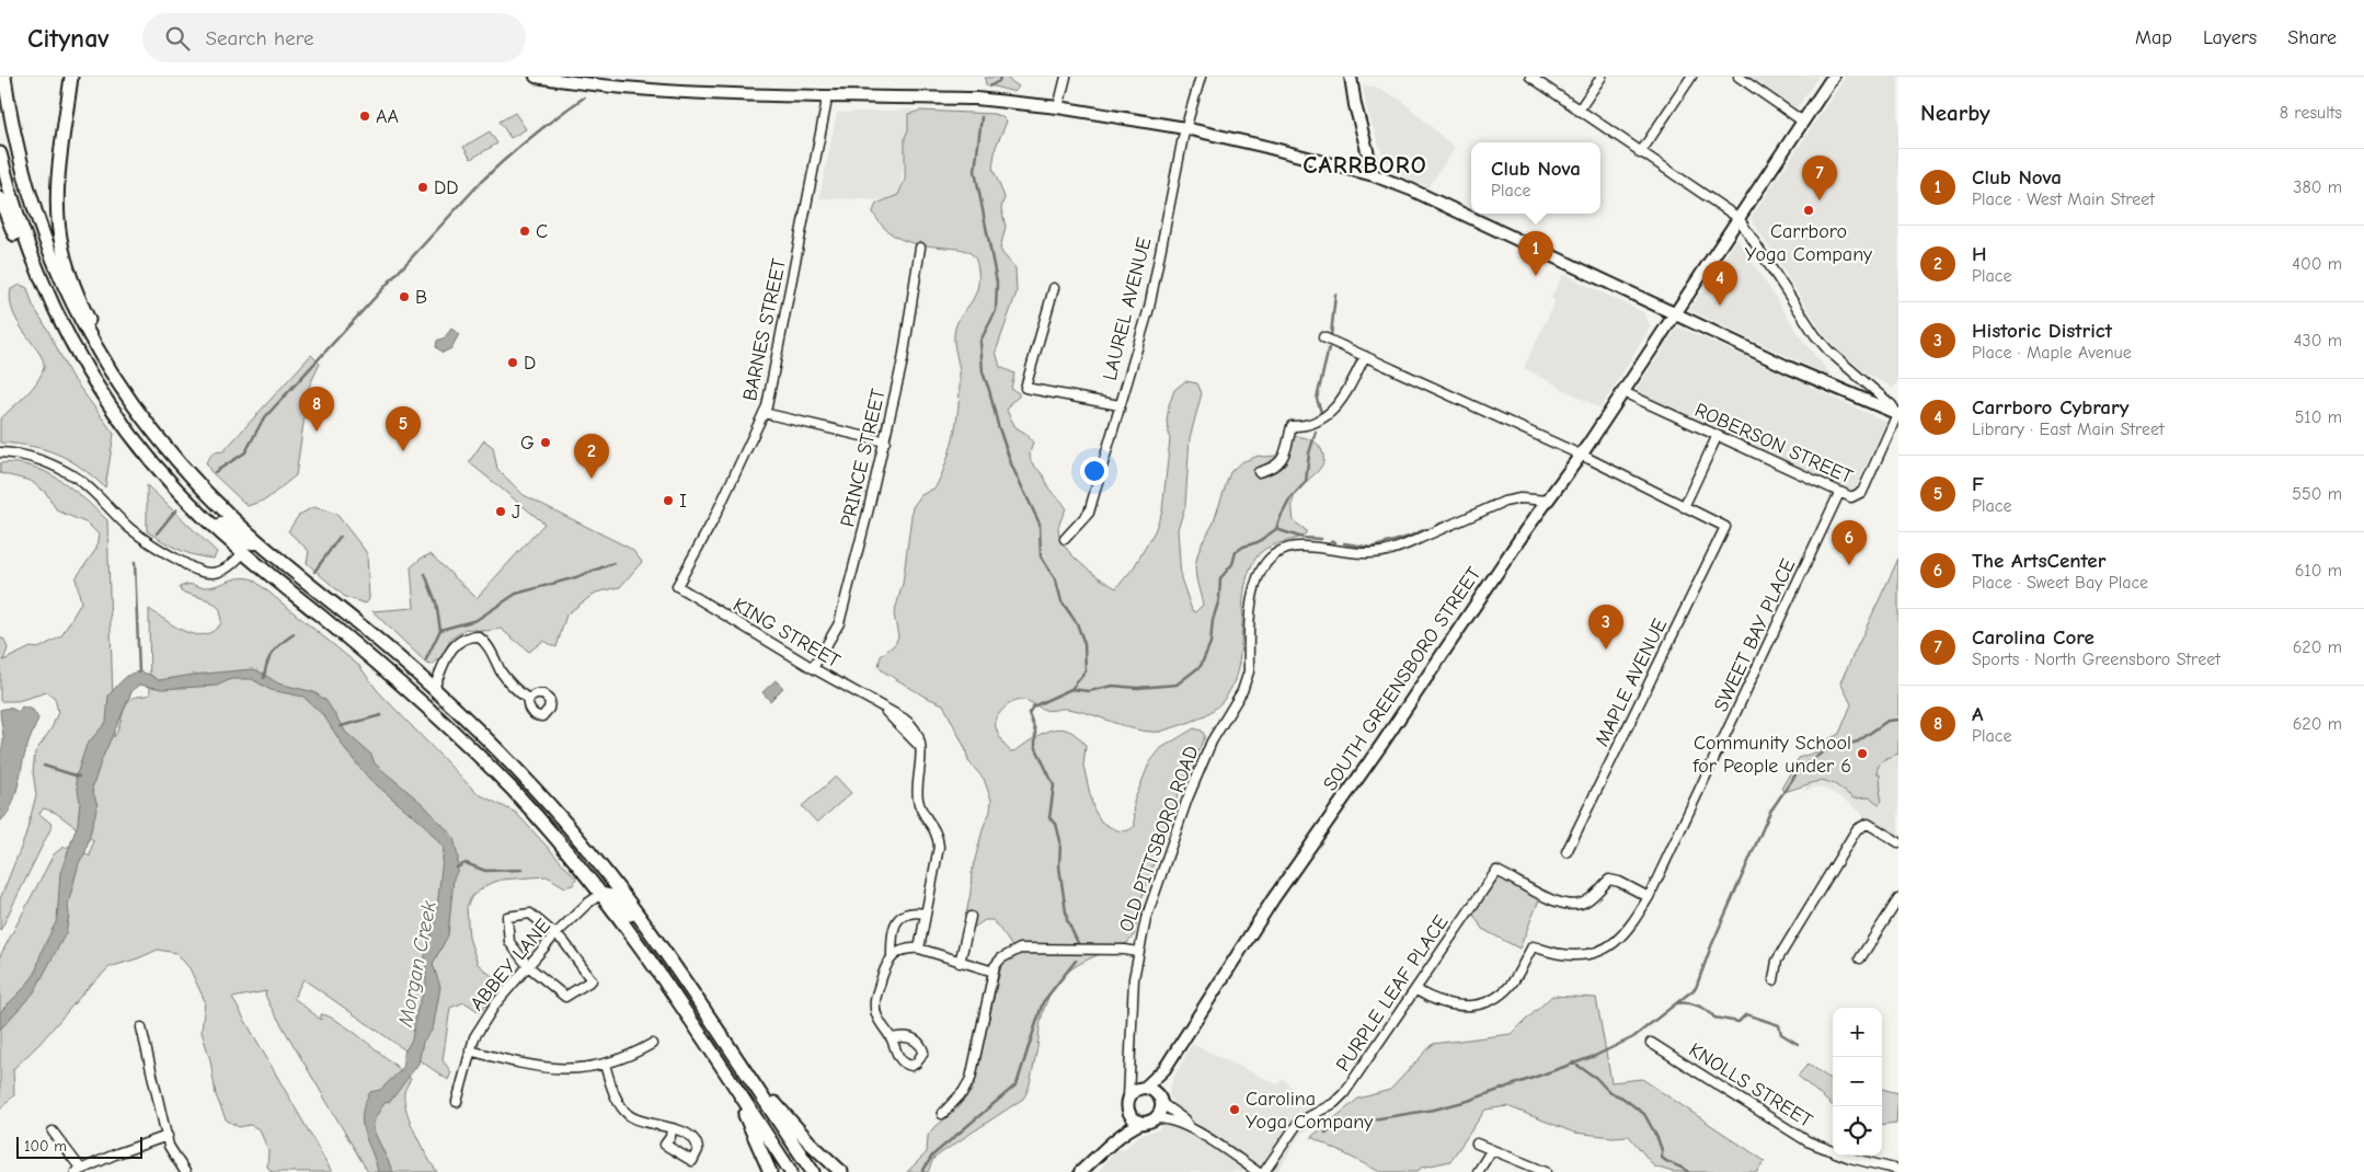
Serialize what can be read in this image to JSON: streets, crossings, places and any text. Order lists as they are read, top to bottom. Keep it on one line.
{"streets":{"main road":["SOUTH GREENSBORO STREET"],"street":["LAUREL AVENUE","BARNES STREET","ROBERSON STREET","PRINCE STREET","KING STREET","SWEET BAY PLACE","MAPLE AVENUE","OLD PITTSBORO ROAD","ABBEY LANE","PURPLE LEAF PLACE","KNOLLS STREET"]},"crossings":[["BARNES STREET","KING STREET"],["ROBERSON STREET","SWEET BAY PLACE"],["ROBERSON STREET","SOUTH GREENSBORO STREET"],["PRINCE STREET","KING STREET"],["SWEET BAY PLACE","PURPLE LEAF PLACE"],["SOUTH GREENSBORO STREET","OLD PITTSBORO ROAD"]],"districts":["CARRBORO"],"water":["Morgan Creek"],"places":["AA","DD","Carrboro Yoga Company","C","B","D","G","I","J","Community School for People under 6","Carolina Yoga Company"],"scale_bar":"100 m","page":{"header":"Citynav","search":"Search here","nav":["Map","Layers","Share"],"heading":["Nearby","8 results"],"popup":["Club Nova","Place"],"list":[{"mark":"1","name":"Club Nova","note":"Place · West Main Street","value":"380 m"},{"mark":"2","name":"H","note":"Place","value":"400 m"},{"mark":"3","name":"Historic District","note":"Place · Maple Avenue","value":"430 m"},{"mark":"4","name":"Carrboro Cybrary","note":"Library · East Main Street","value":"510 m"},{"mark":"5","name":"F","note":"Place","value":"550 m"},{"mark":"6","name":"The ArtsCenter","note":"Place · Sweet Bay Place","value":"610 m"},{"mark":"7","name":"Carolina Core","note":"Sports · North Greensboro Street","value":"620 m"},{"mark":"8","name":"A","note":"Place","value":"620 m"}],"pins":["7","1","4","8","5","2","6","3"],"map_buttons":["+","−"],"scale":"100 m"}}
